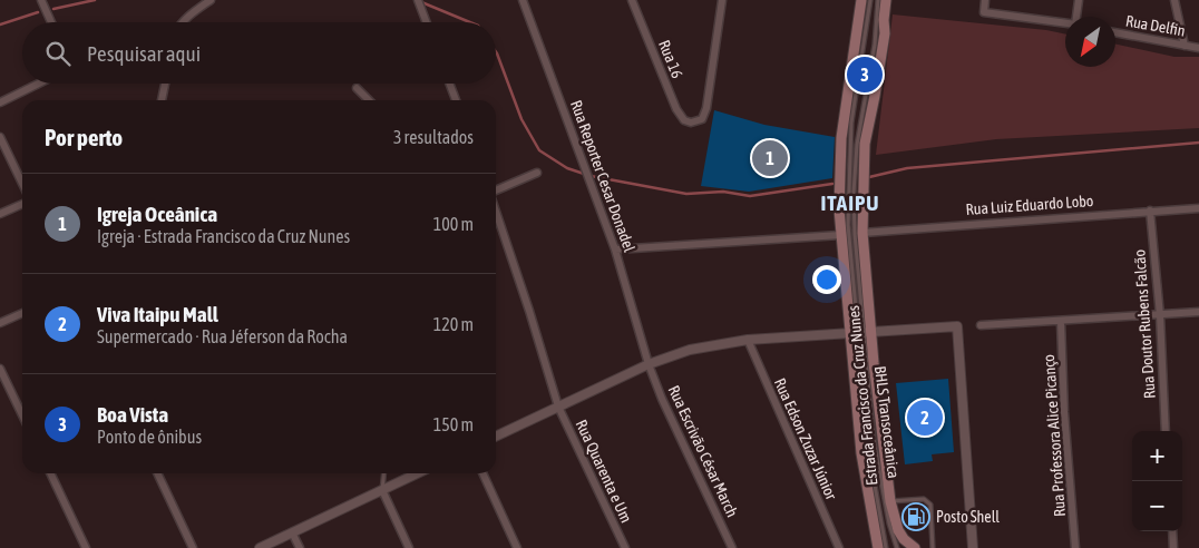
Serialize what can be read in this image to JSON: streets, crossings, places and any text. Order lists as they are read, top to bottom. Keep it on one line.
{"streets":{"main road":["Estrada Francisco da Cruz Nunes"],"street":["Rua Delfin","Rua 16","Rua Reporter Cesar Donadel","Rua Luiz Eduardo Lobo","Rua Doutor Rubens Falcão","Rua Professora Alice Picanço","Rua Edson Zuzar Júnior","Rua Escrivão César March","Rua Quarenta e Um"],"lane":["BHLS Transoceânica"]},"crossings":[["Rua Reporter Cesar Donadel","Rua Escrivão César March"],["Rua Luiz Eduardo Lobo","Rua Doutor Rubens Falcão"],["Rua Luiz Eduardo Lobo","Estrada Francisco da Cruz Nunes"],["Estrada Francisco da Cruz Nunes","BHLS Transoceânica"]],"districts":["ITAIPU"],"places":{"fuel station":["Posto Shell"]},"north":"bottom left","page":{"search":"Pesquisar aqui","pins":["3","1","2"],"heading":["Por perto","3 resultados"],"list":[{"mark":"1","name":"Igreja Oceânica","note":"Igreja · Estrada Francisco da Cruz Nunes","value":"100 m"},{"mark":"2","name":"Viva Itaipu Mall","note":"Supermercado · Rua Jéferson da Rocha","value":"120 m"},{"mark":"3","name":"Boa Vista","note":"Ponto de ônibus","value":"150 m"}],"map_buttons":["+","−"]}}
